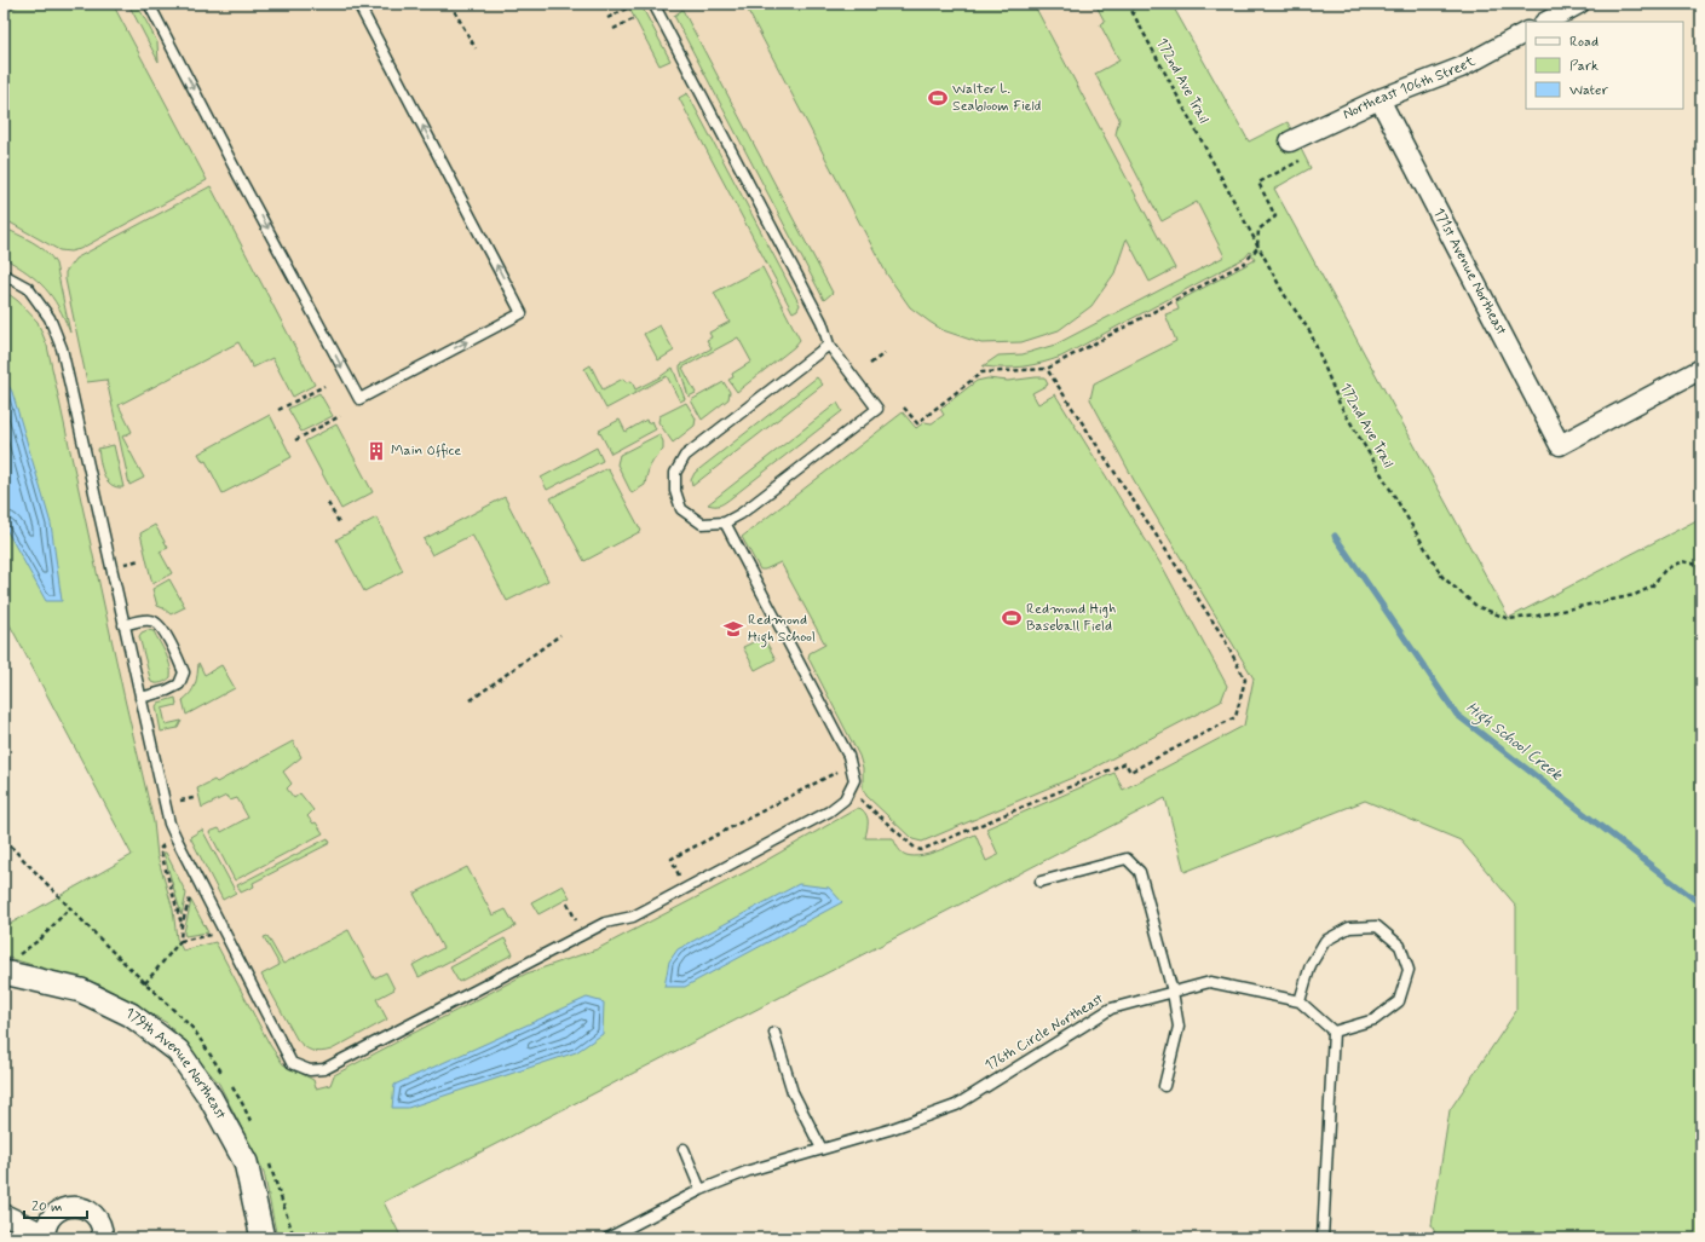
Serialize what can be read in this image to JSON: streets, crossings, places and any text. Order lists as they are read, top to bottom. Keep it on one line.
{"streets":{"street":["Northeast 106th Street","171st Avenue Northeast","179th Avenue Northeast"],"lane":["176th Circle Northeast"],"path":["172nd Ave Trail"]},"crossings":[["Northeast 106th Street","171st Avenue Northeast"]],"water":["High School Creek"],"places":{"sports":["Walter L. Seabloom Field","Redmond High Baseball Field"],"building":["Main Office"],"school or university":["Redmond High School"]},"legend":["Road","Park","Water"],"scale_bar":"20 m"}
